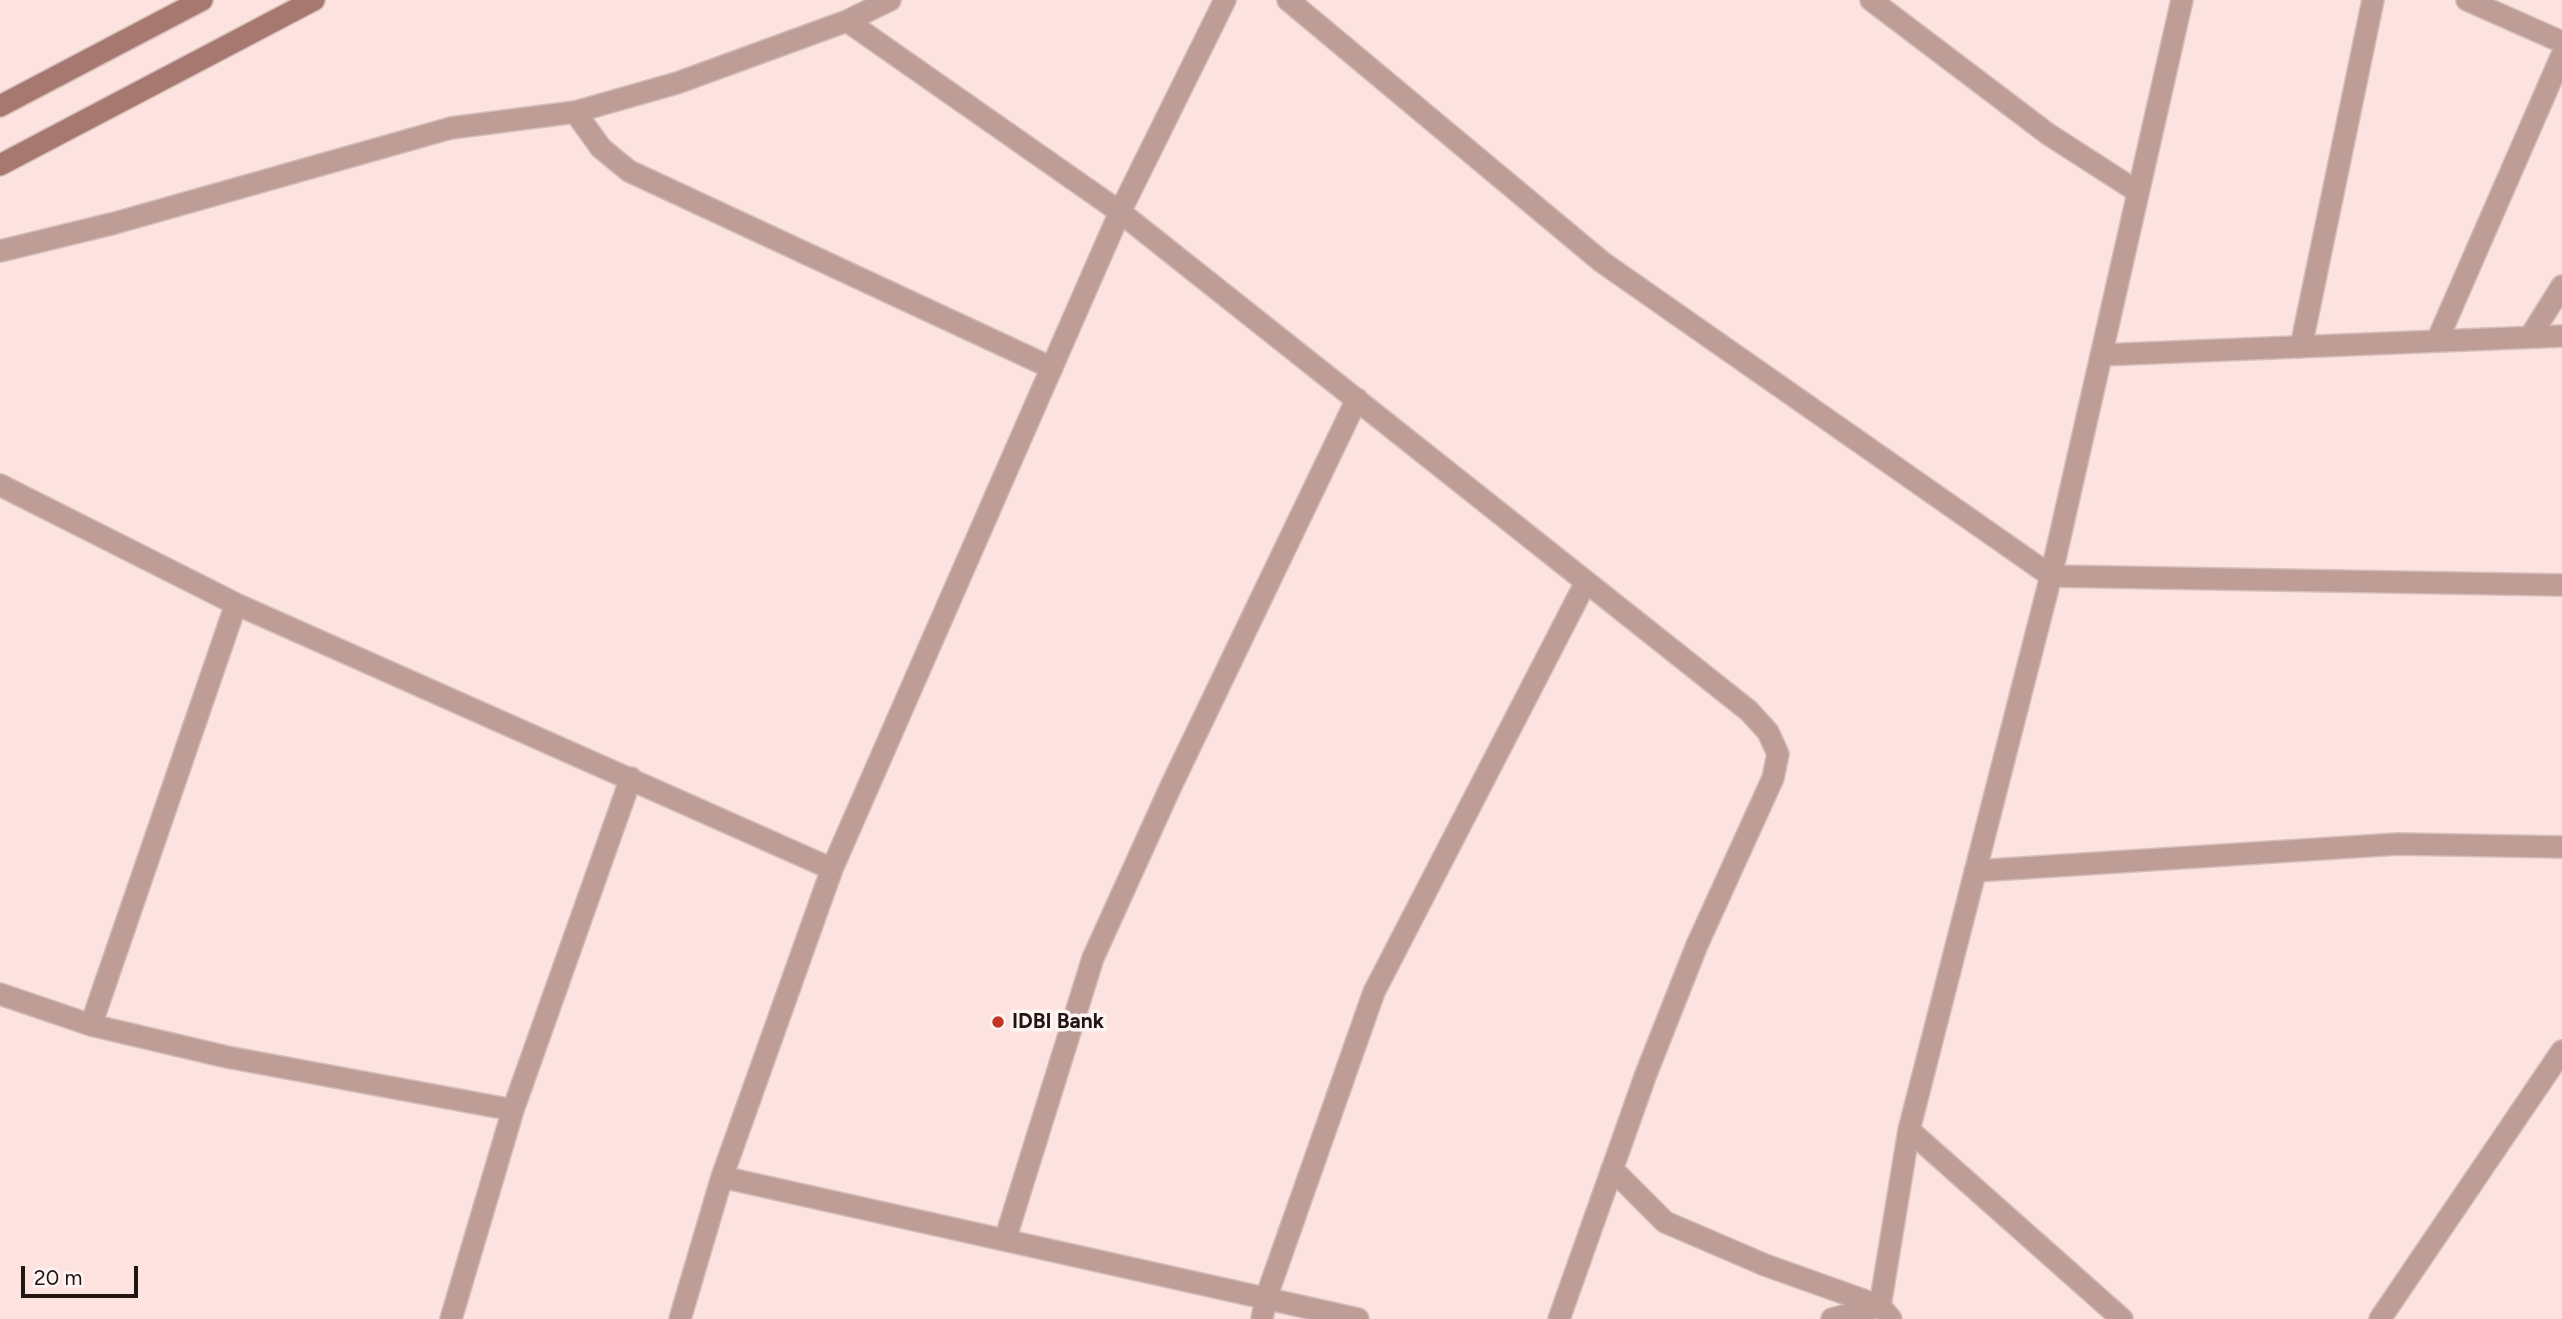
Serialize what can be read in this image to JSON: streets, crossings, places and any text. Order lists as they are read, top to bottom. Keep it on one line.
{"places":["IDBI Bank"],"scale_bar":"20 m"}
